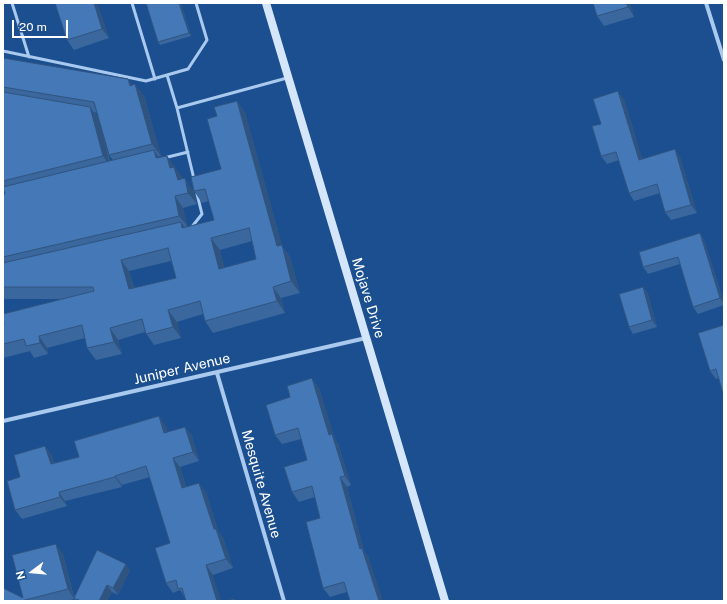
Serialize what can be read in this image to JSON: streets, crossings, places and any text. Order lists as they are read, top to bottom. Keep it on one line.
{"streets":{"main road":["Mojave Drive"],"street":["Juniper Avenue","Mesquite Avenue"]},"crossings":[["Mojave Drive","Juniper Avenue"],["Juniper Avenue","Mesquite Avenue"]],"scale_bar":"20 m","north":"left"}
